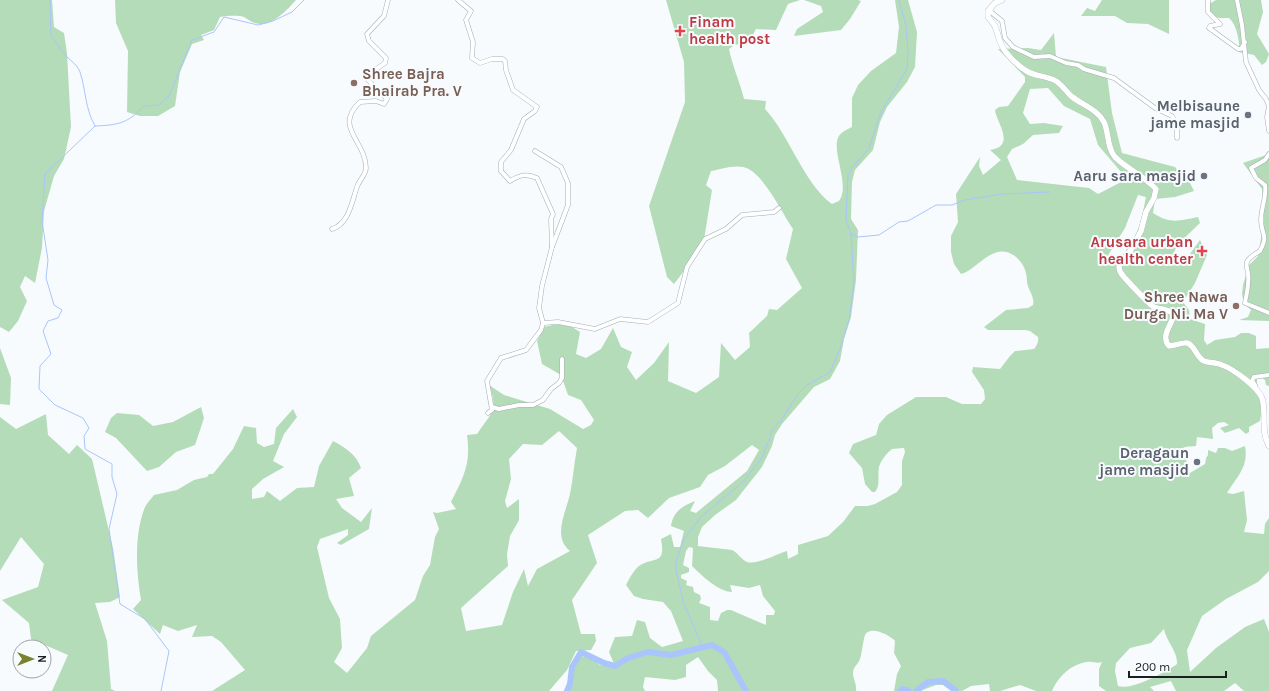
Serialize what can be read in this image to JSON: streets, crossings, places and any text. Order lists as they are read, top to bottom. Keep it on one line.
{"places":{"health":["Finam health post","Arusara urban health center"],"other":["Shree Bajra Bhairab Pra. V","Melbisaune jame masjid","Aaru sara masjid","Shree Nawa Durga Ni. Ma V","Deragaun jame masjid"]},"scale_bar":"200 m","north":"right"}
